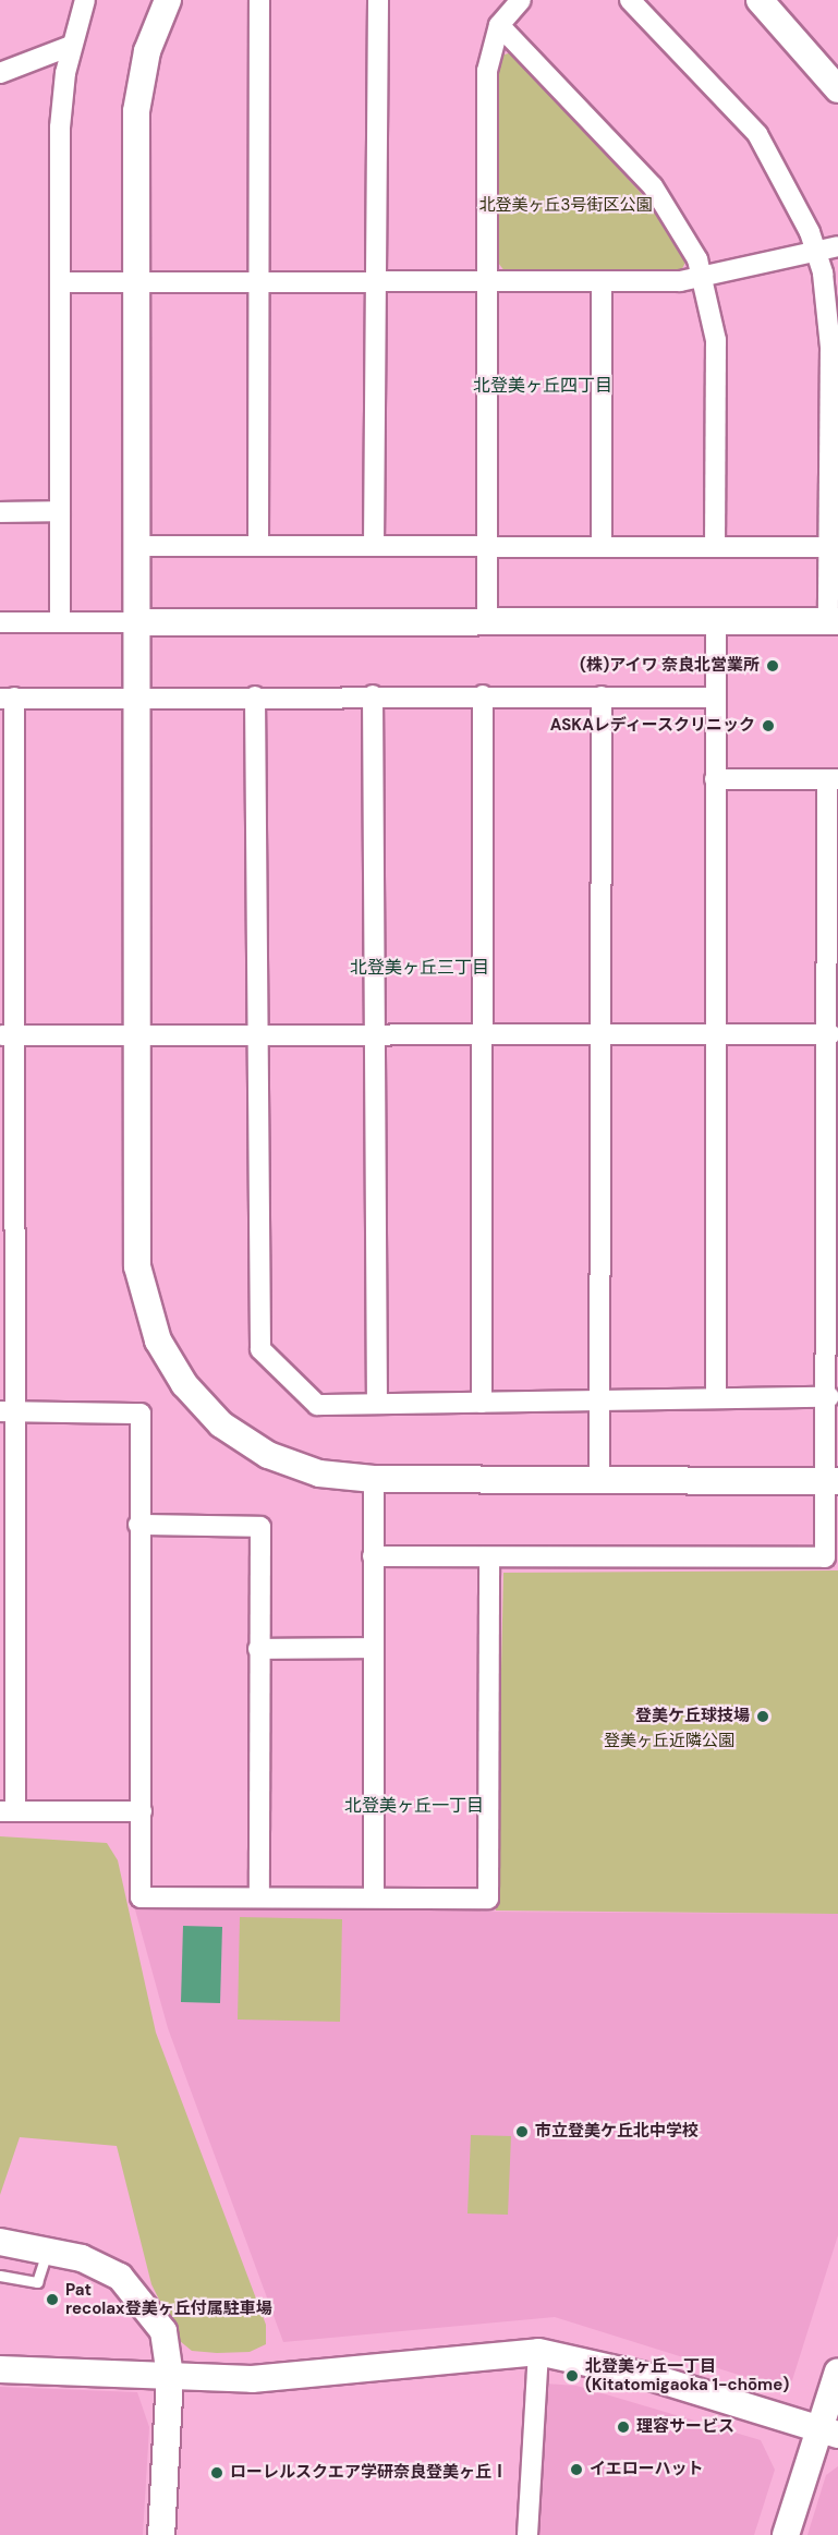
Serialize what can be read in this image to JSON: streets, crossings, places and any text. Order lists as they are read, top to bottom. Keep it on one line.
{"districts":["北登美ヶ丘四丁目","北登美ヶ丘三丁目","北登美ヶ丘一丁目"],"parks":["北登美ヶ丘3号街区公園","登美ヶ丘近隣公園"],"places":["(株)アイワ 奈良北営業所","ASKAレディースクリニック","登美ケ丘球技場","市立登美ケ丘北中学校","Pat recolax登美ヶ丘付属駐車場","北登美ヶ丘一丁目 (Kitatomigaoka 1-chōme)","理容サービス","イエローハット","ローレルスクエア学研奈良登美ヶ丘Ⅰ"]}
